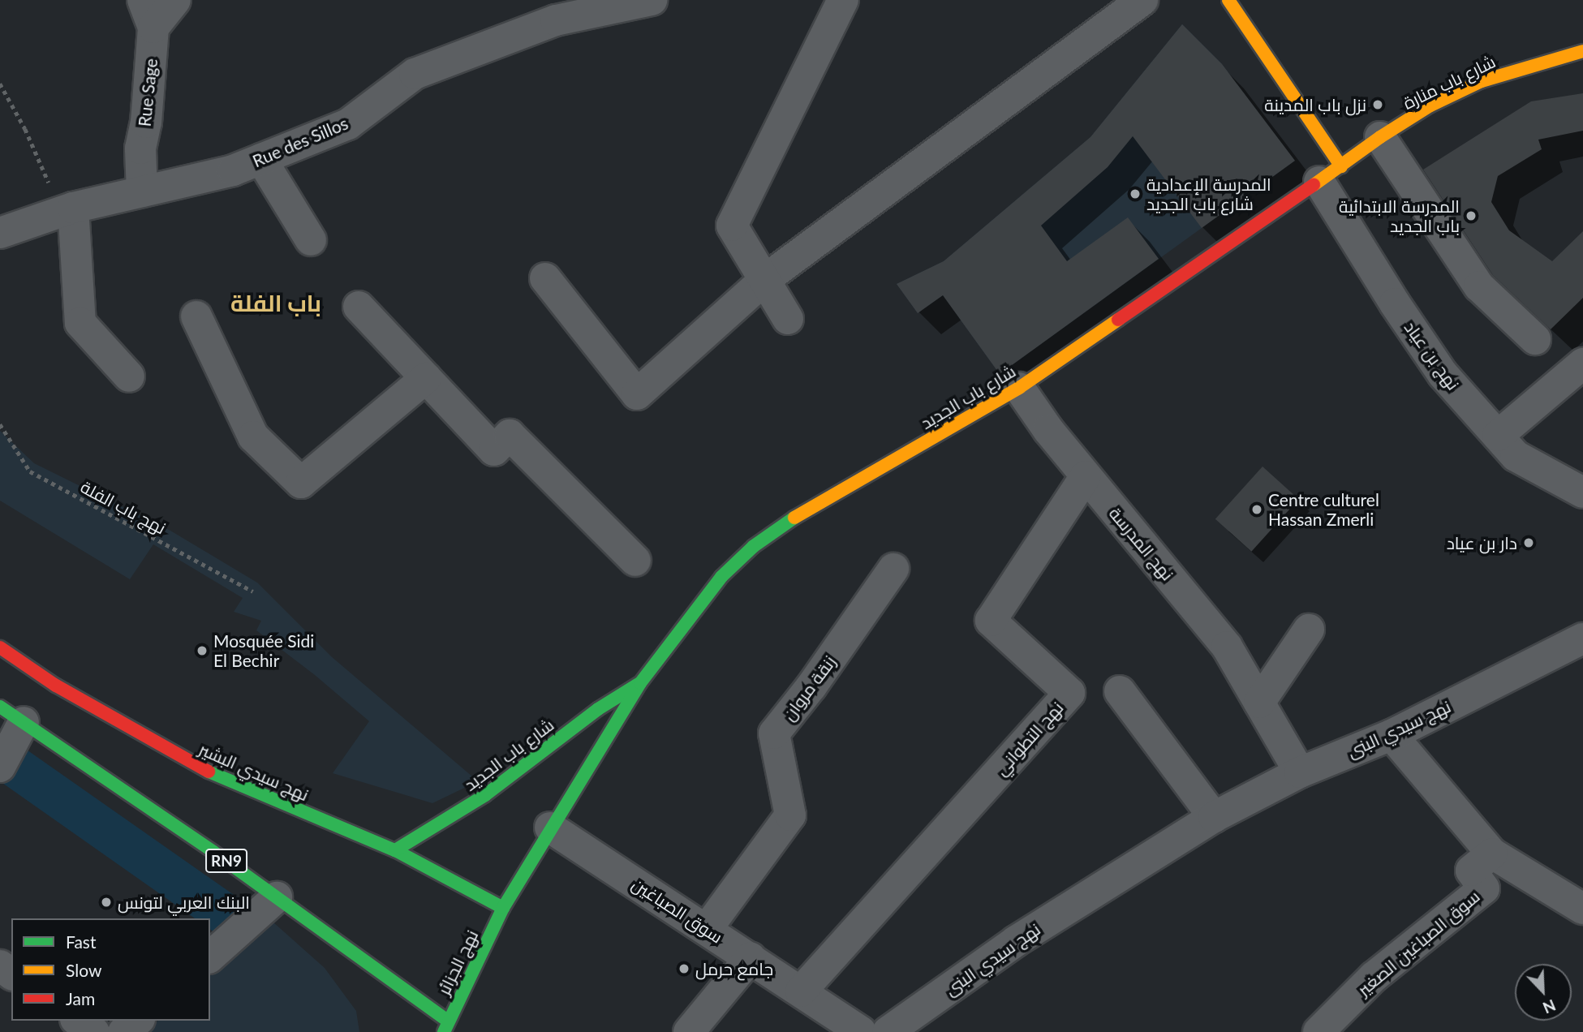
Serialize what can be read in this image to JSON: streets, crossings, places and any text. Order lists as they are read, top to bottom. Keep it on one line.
{"streets":{"main road":["شارع باب منارة","شارع باب الجديد","نهج سيدي البشير","RN9","نهج الجزائر"],"street":["Rue Sage","Rue des Sillos","نهج بن عياد","نهج المدرسة","زنقة مروان","نهج سيدي البنى","نهج التطواني","سوق الصباغين","سوق الصباغين الصغير"],"path":["نهج باب الفلة"]},"crossings":[["شارع باب منارة","نهج بن عياد"],["شارع باب منارة","شارع باب الجديد"],["Rue Sage","Rue des Sillos"],["نهج بن عياد","شارع باب الجديد"],["شارع باب الجديد","نهج المدرسة"],["شارع باب الجديد","نهج سيدي البشير"],["شارع باب الجديد","سوق الصباغين"],["شارع باب الجديد","نهج الجزائر"],["نهج المدرسة","نهج سيدي البنى"],["نهج المدرسة","نهج التطواني"],["زنقة مروان","سوق الصباغين"],["نهج التطواني","سوق الصباغين"],["نهج سيدي البشير","نهج الجزائر"],["RN9","نهج الجزائر"]],"districts":["باب الفلة"],"places":["نزل باب المدينة","المدرسة الإعدادية شارع باب الجديد","المدرسة الابتدائية باب الجديد","Centre culturel Hassan Zmerli","دار بن عياد","Mosquée Sidi El Bechir","البنك العربي لتونس","جامع حرمل"],"legend":["Fast","Slow","Jam"],"north":"bottom right"}
